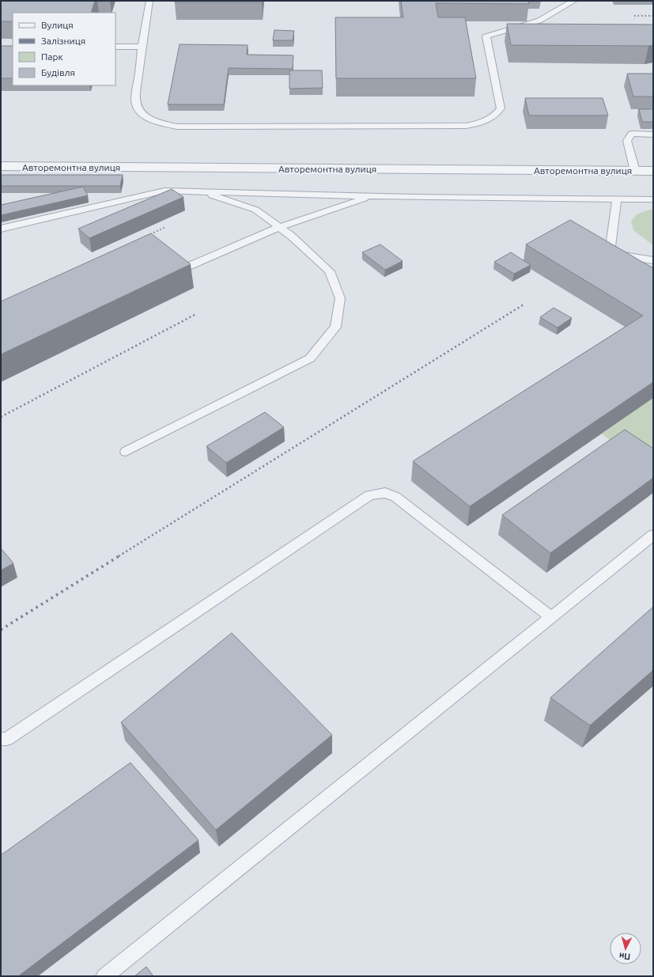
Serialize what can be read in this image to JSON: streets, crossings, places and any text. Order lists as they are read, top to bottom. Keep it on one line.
{"streets":{"street":["Авторемонтна вулиця"]},"legend":["Вулиця","Залізниця","Парк","Будівля"],"north":"bottom"}
